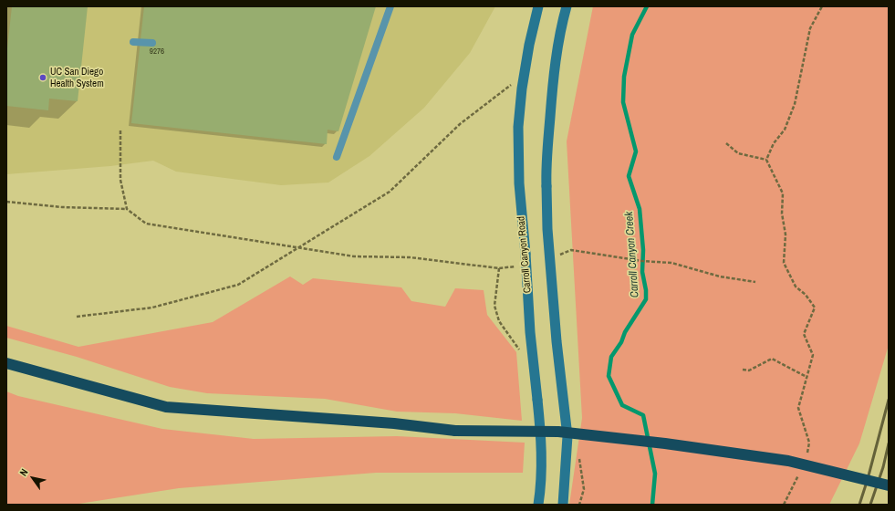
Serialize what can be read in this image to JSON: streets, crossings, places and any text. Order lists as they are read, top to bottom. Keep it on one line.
{"streets":{"main road":["Carroll Canyon Road"]},"water":["Carroll Canyon Creek"],"places":["UC San Diego Health System"],"house_numbers":["9276"],"north":"top left"}
